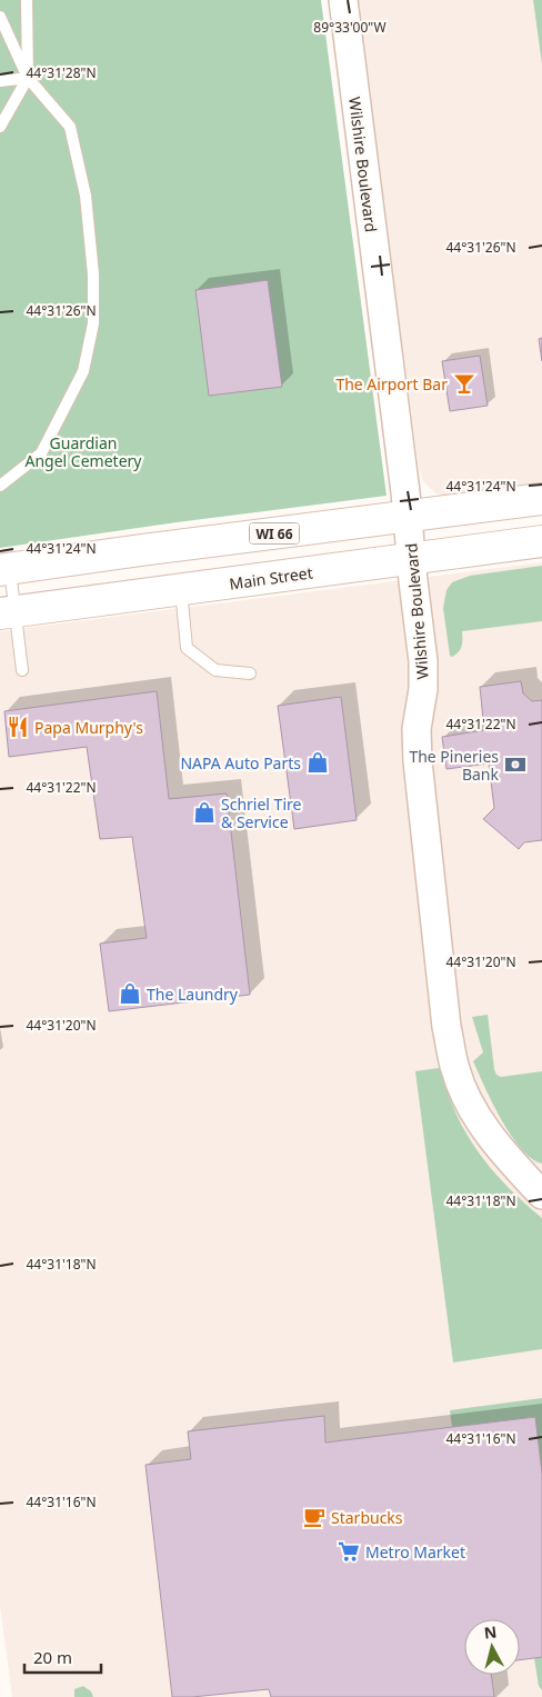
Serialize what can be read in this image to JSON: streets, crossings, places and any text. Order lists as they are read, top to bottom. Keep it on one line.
{"streets":{"main road":["WI 66","Main Street"],"street":["Wilshire Boulevard"]},"crossings":[["Wilshire Boulevard","WI 66"],["Wilshire Boulevard","Main Street"]],"parks":["Guardian Angel Cemetery"],"places":{"bar":["The Airport Bar"],"restaurant":["Papa Murphy's"],"shop":["NAPA Auto Parts","Schriel Tire & Service","The Laundry"],"bank":["The Pineries Bank"],"cafe":["Starbucks"],"supermarket":["Metro Market"]},"scale_bar":"20 m","north":"top","coordinates":["89°33'00\"W","44°31'28\"N","44°31'26\"N","44°31'24\"N","44°31'22\"N","44°31'20\"N","44°31'18\"N","44°31'16\"N"]}
